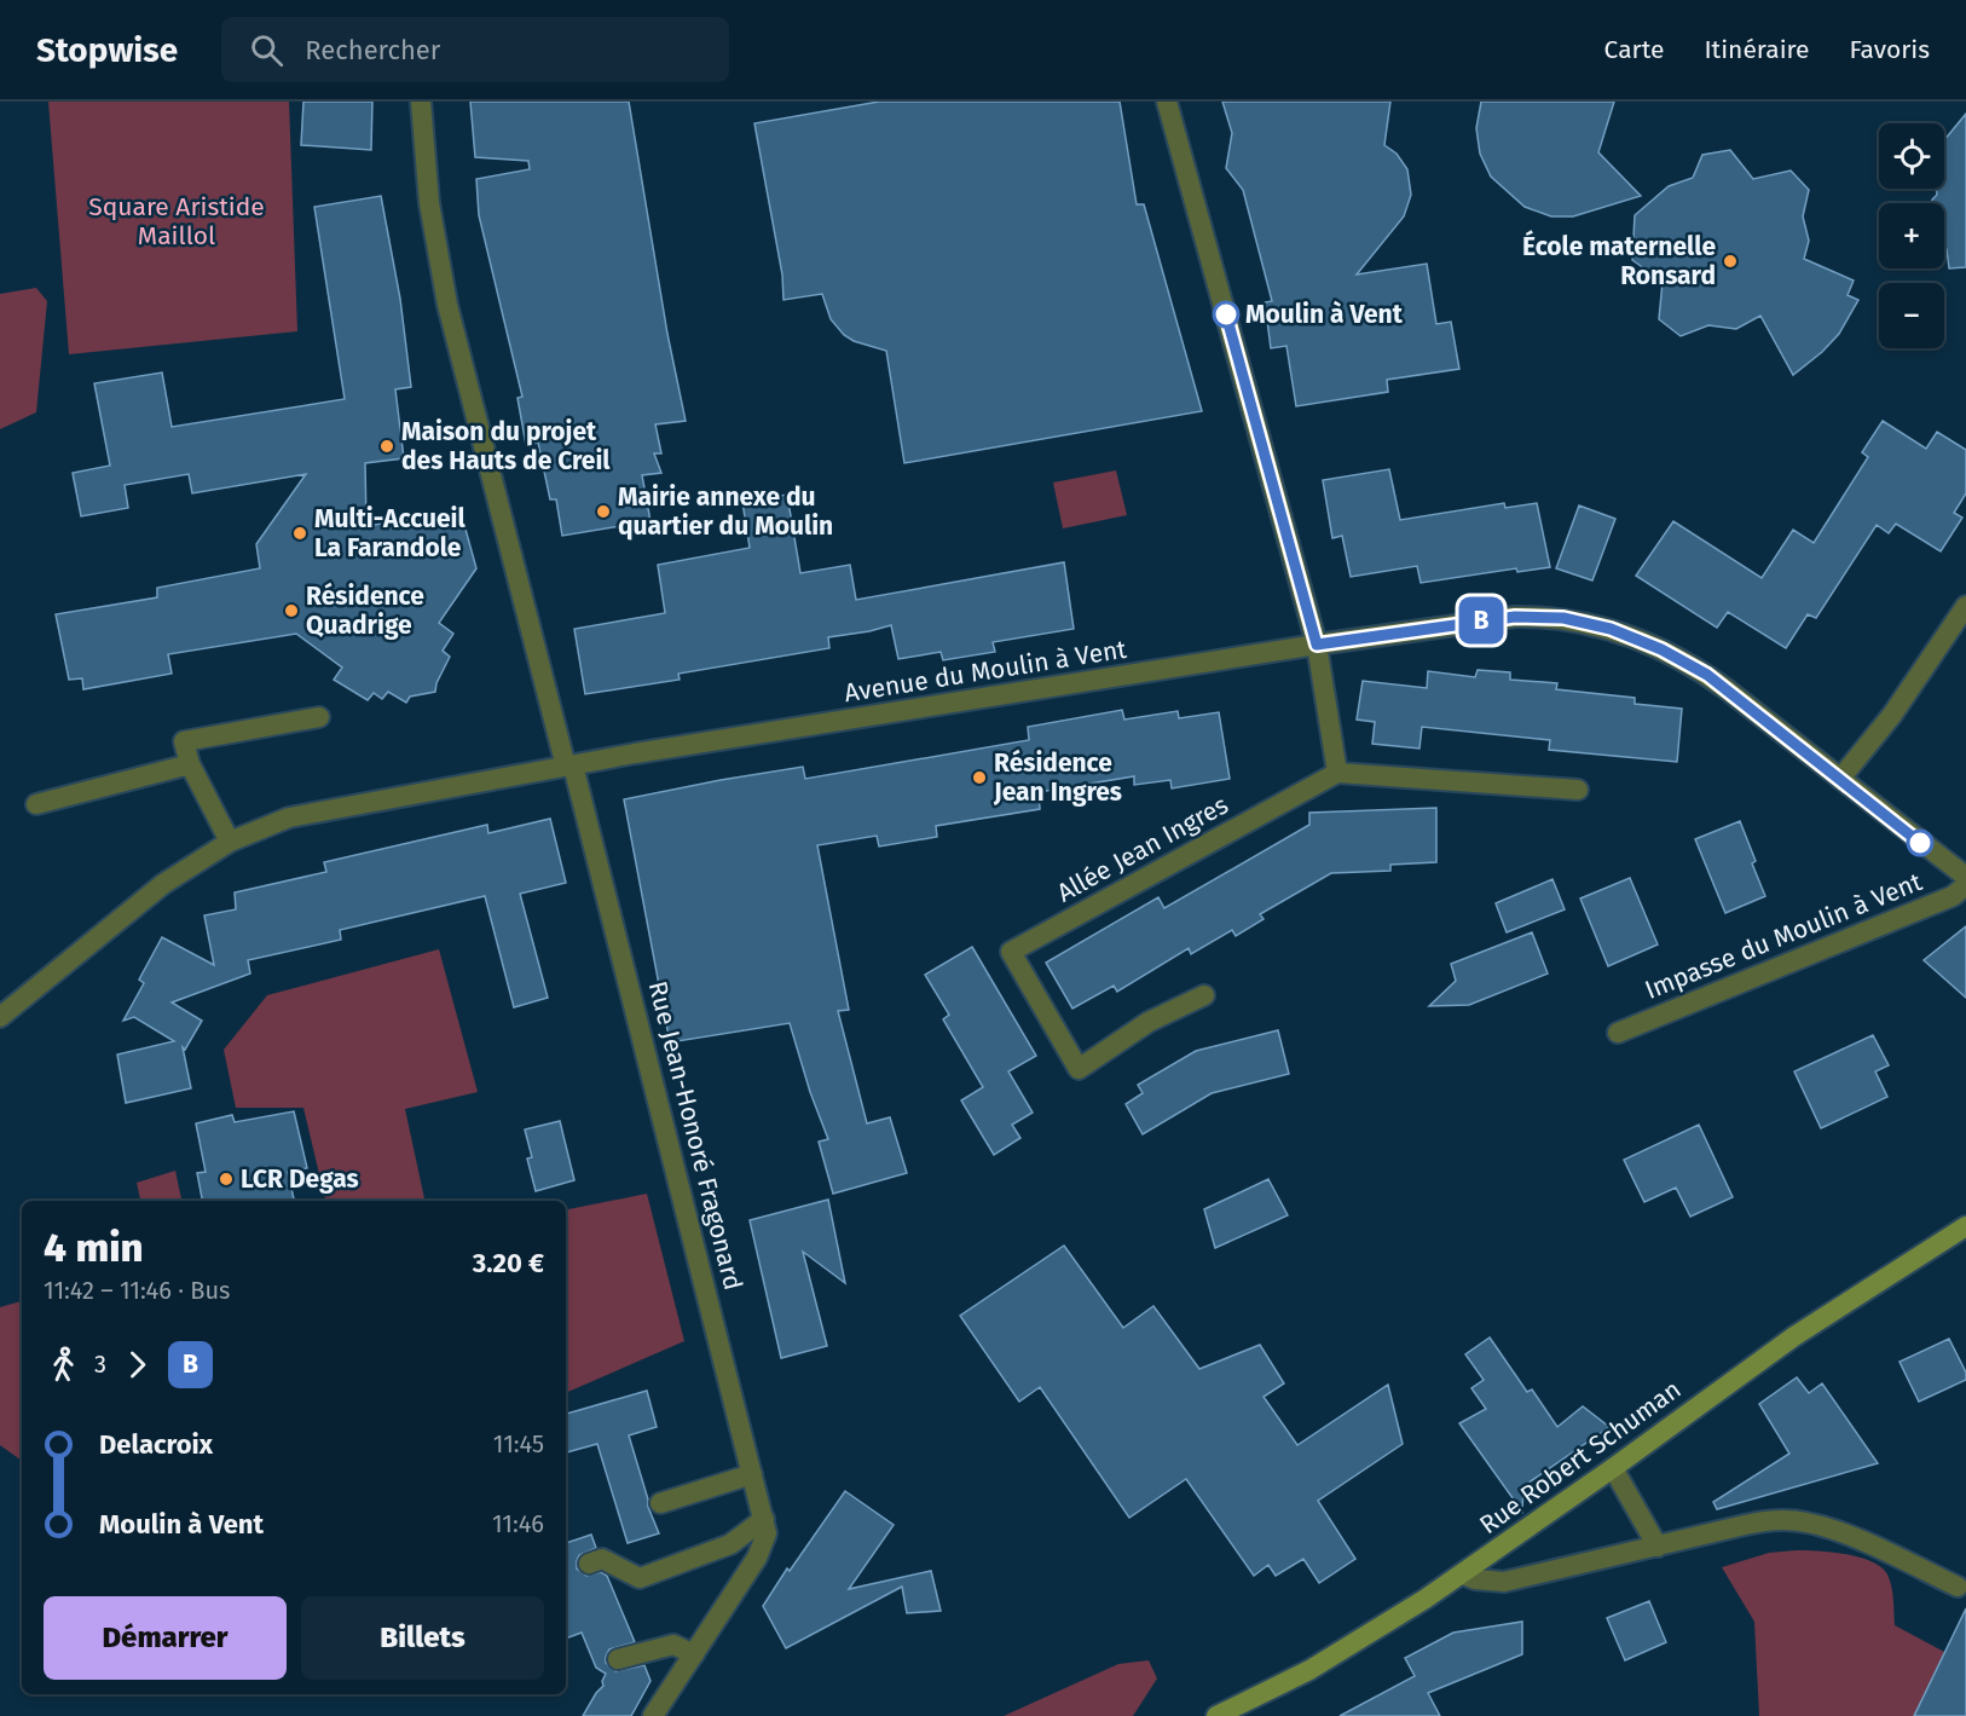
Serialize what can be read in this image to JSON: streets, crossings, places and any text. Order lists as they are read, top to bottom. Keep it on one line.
{"streets":{"main road":["Rue Robert Schuman"],"street":["Avenue du Moulin à Vent","Allée Jean Ingres","Impasse du Moulin à Vent","Rue Jean-Honoré Fragonard"]},"crossings":[["Avenue du Moulin à Vent","Rue Jean-Honoré Fragonard"]],"parks":["Square Aristide Maillol"],"places":["École maternelle Ronsard","Moulin à Vent","Maison du projet des Hauts de Creil","Mairie annexe du quartier du Moulin","Multi-Accueil La Farandole","Résidence Quadrige","Résidence Jean Ingres","LCR Degas"],"lines":["bus line B"],"page":{"header":"Stopwise","search":"Rechercher","nav":["Carte","Itinéraire","Favoris"],"on_map":"B","map_buttons":["+","−"],"heading":["4 min","11:42 – 11:46 · Bus","3.20 €"],"legs":["3","B"],"list":[{"name":"Delacroix","value":"11:45"},{"name":"Moulin à Vent","value":"11:46"}],"buttons":["Démarrer","Billets"]}}
